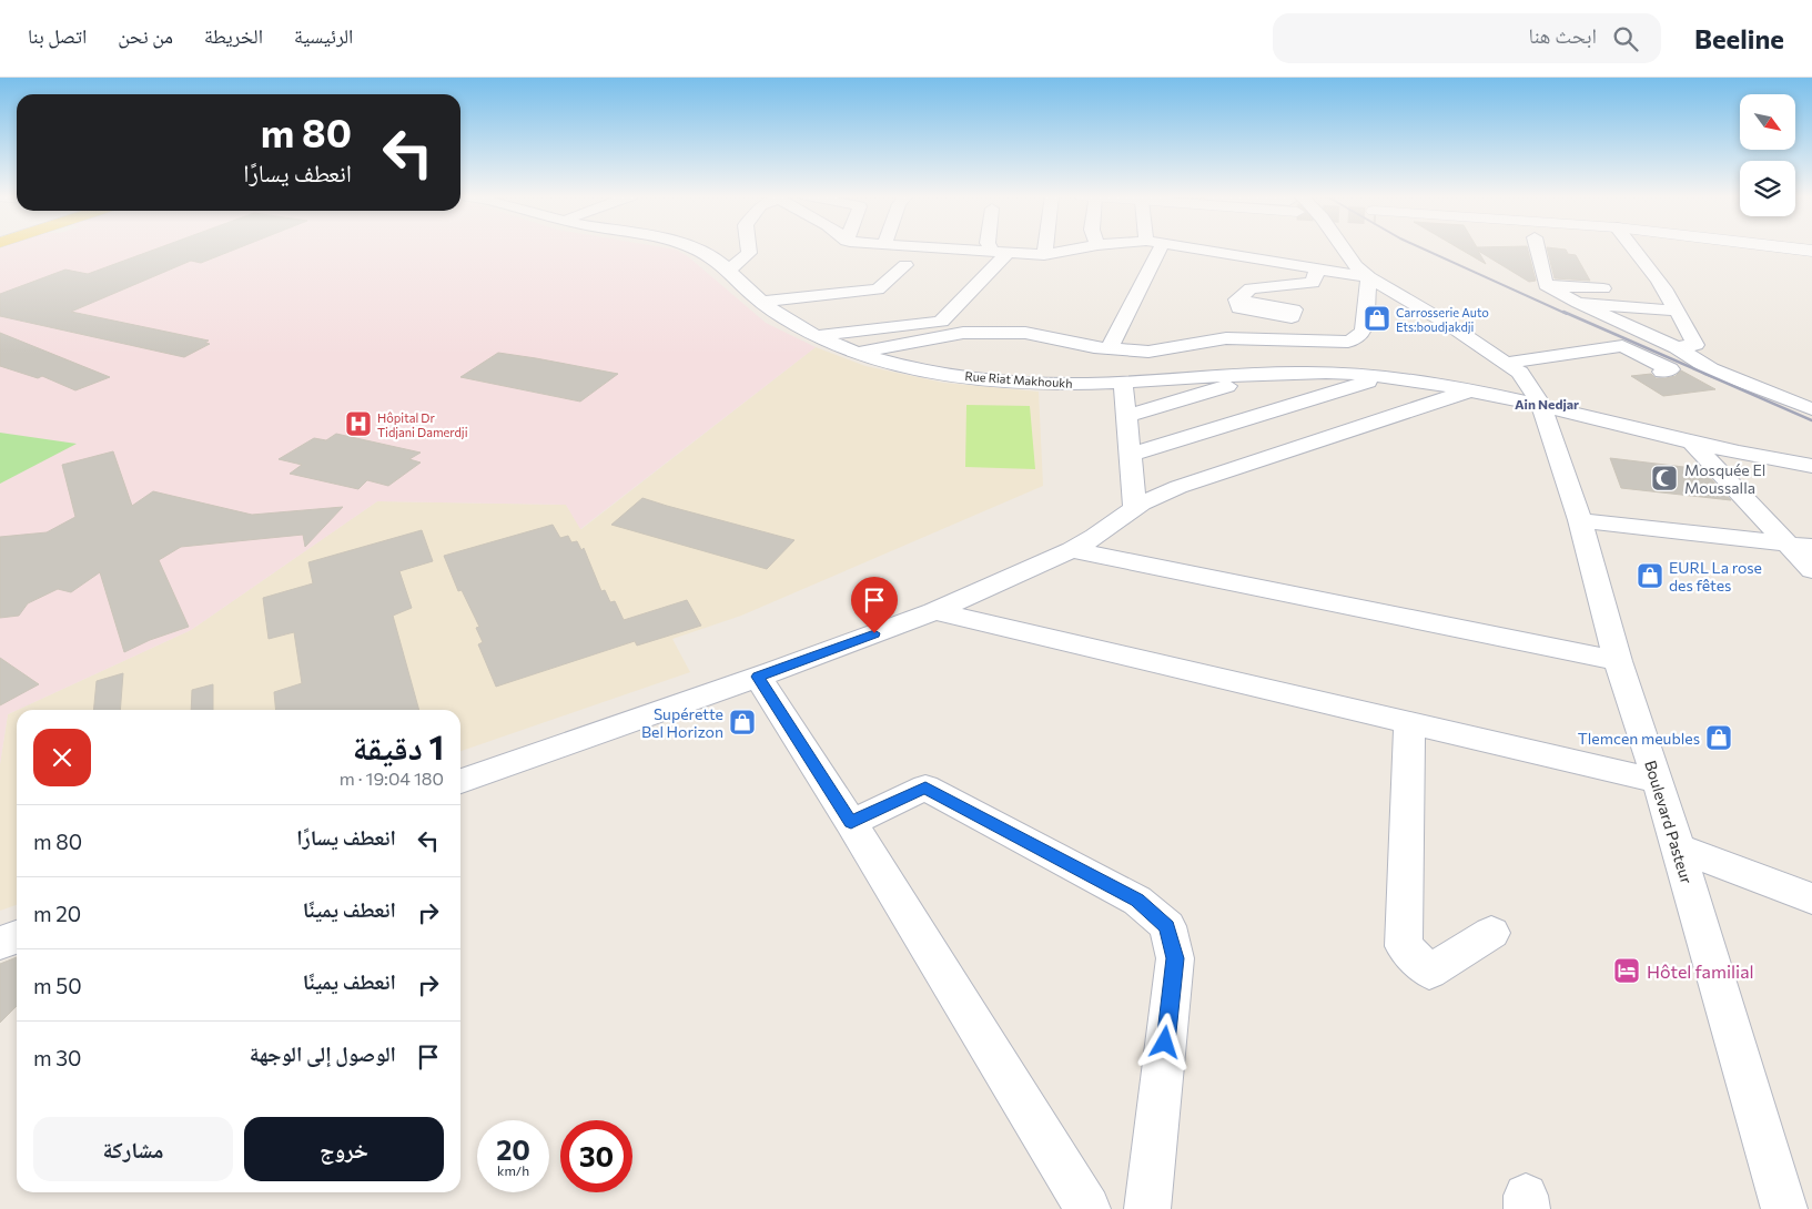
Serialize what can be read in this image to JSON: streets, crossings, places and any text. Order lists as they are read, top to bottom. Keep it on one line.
{"streets":{"street":["Rue Riat Makhoukh","Boulevard Pasteur"]},"crossings":[["Rue Riat Makhoukh","Boulevard Pasteur"]],"districts":["Ain Nedjar"],"places":{"shop":["Carrosserie Auto Ets:boudjakdji","EURL La rose des fêtes","Supérette Bel Horizon","Tlemcen meubles"],"hospital":["Hôpital Dr Tidjani Damerdji"],"mosque":["Mosquée El Moussalla"],"hotel":["Hôtel familial"]},"north":"bottom right","page":{"header":"Beeline","search":"ابحث هنا","nav":["الرئيسية","الخريطة","من نحن","اتصل بنا"],"turn":["80 m","انعطف يسارًا"],"heading":["1 دقيقة","180 m · 19:04"],"list":[{"name":"انعطف يسارًا","value":"80 m"},{"name":"انعطف يمينًا","value":"20 m"},{"name":"انعطف يمينًا","value":"50 m"},{"name":"الوصول إلى الوجهة","value":"30 m"}],"buttons":["خروج","مشاركة"],"speed":"20 km/h","limit":"30"}}
